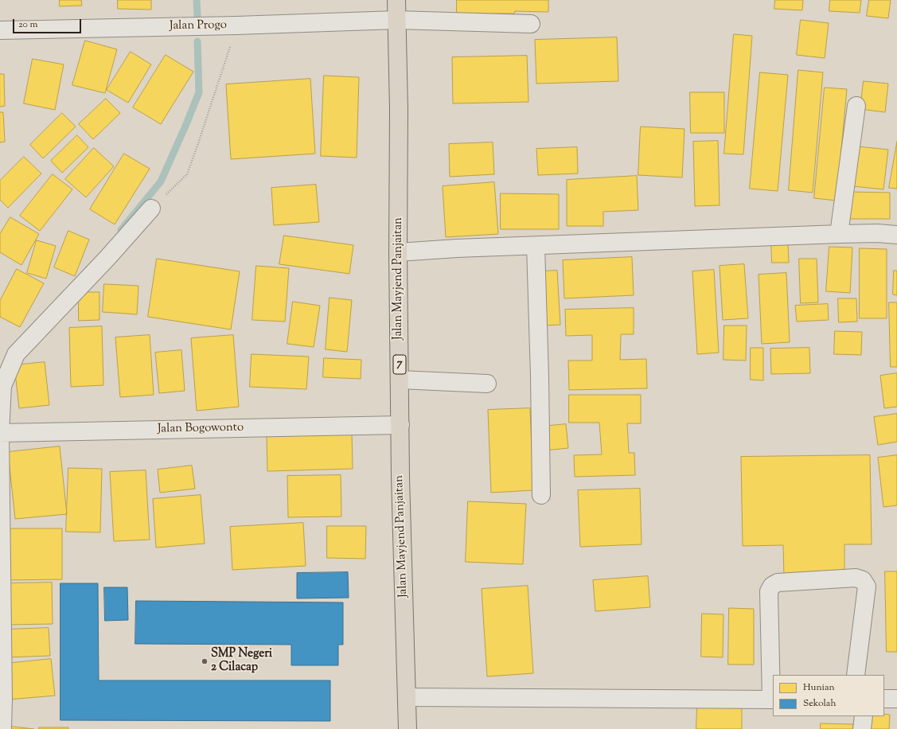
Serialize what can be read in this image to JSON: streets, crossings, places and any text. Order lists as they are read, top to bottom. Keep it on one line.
{"streets":{"highway":["Jalan Mayjend Panjaitan","7"],"street":["Jalan Progo","Jalan Bogowonto"]},"crossings":[["Jalan Progo","Jalan Mayjend Panjaitan"],["Jalan Mayjend Panjaitan","Jalan Bogowonto"]],"places":["SMP Negeri 2 Cilacap"],"legend":["Hunian","Sekolah"],"scale_bar":"20 m"}
